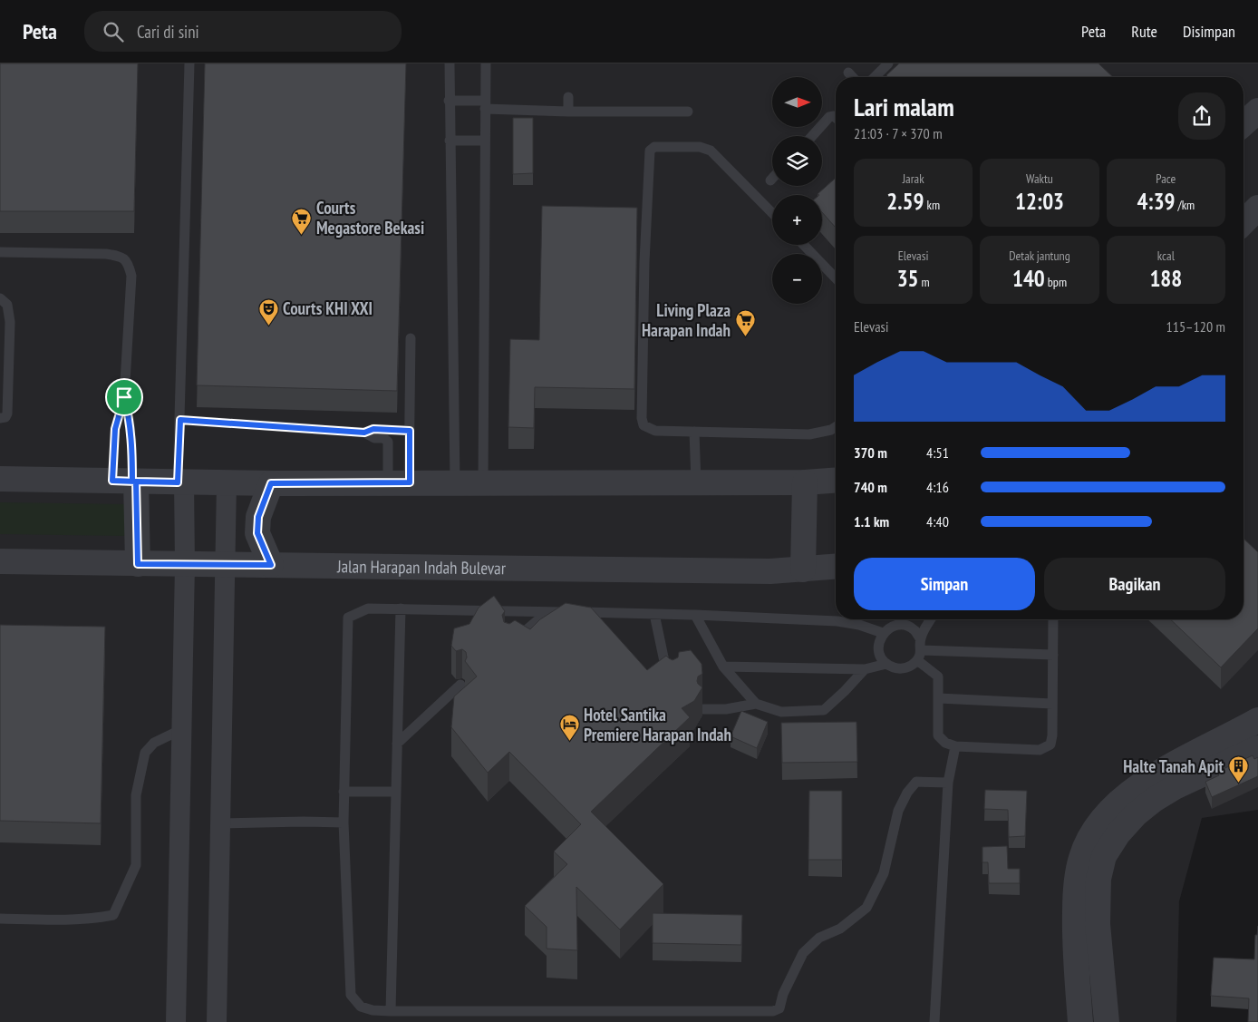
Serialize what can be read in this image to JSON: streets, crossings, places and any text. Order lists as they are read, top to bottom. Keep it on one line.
{"streets":{"street":["Jalan Harapan Indah Bulevar"]},"places":{"supermarket":["Courts Megastore Bekasi","Living Plaza Harapan Indah"],"theatre":["Courts KHI XXI"],"hotel":["Hotel Santika Premiere Harapan Indah"],"building":["Halte Tanah Apit"]},"north":"right","page":{"header":"Peta","search":"Cari di sini","nav":["Peta","Rute","Disimpan"],"map_buttons":["+","−"],"heading":["Lari malam","21:03 · 7 × 370 m"],"stats":[["Jarak","2.59 km"],["Waktu","12:03"],["Pace","4:39 /km"],["Elevasi","35 m"],["Detak jantung","140 bpm"],["kcal","188"]],"chart":["Elevasi","115–120 m"],"list":[{"name":"370 m","note":"4:51"},{"name":"740 m","note":"4:16"},{"name":"1.1 km","note":"4:40"}],"buttons":["Simpan","Bagikan"]}}
